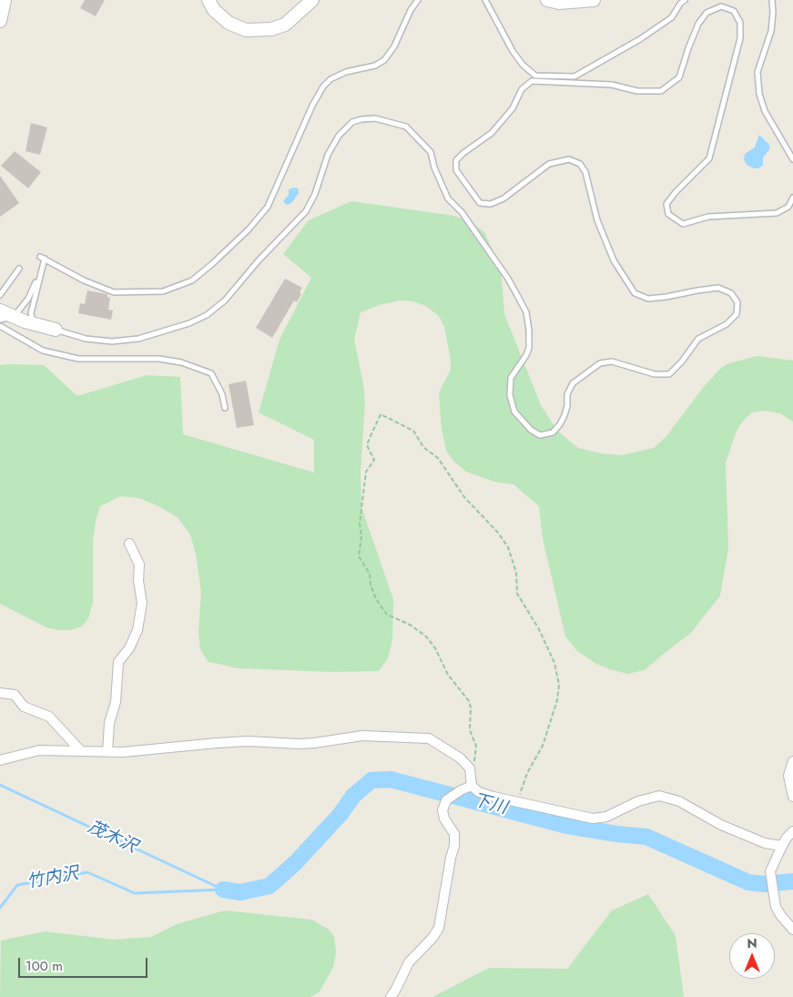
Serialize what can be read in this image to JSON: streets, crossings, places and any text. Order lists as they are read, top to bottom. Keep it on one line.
{"water":["下川","茂木沢","竹内沢"],"scale_bar":"100 m","north":"top"}
